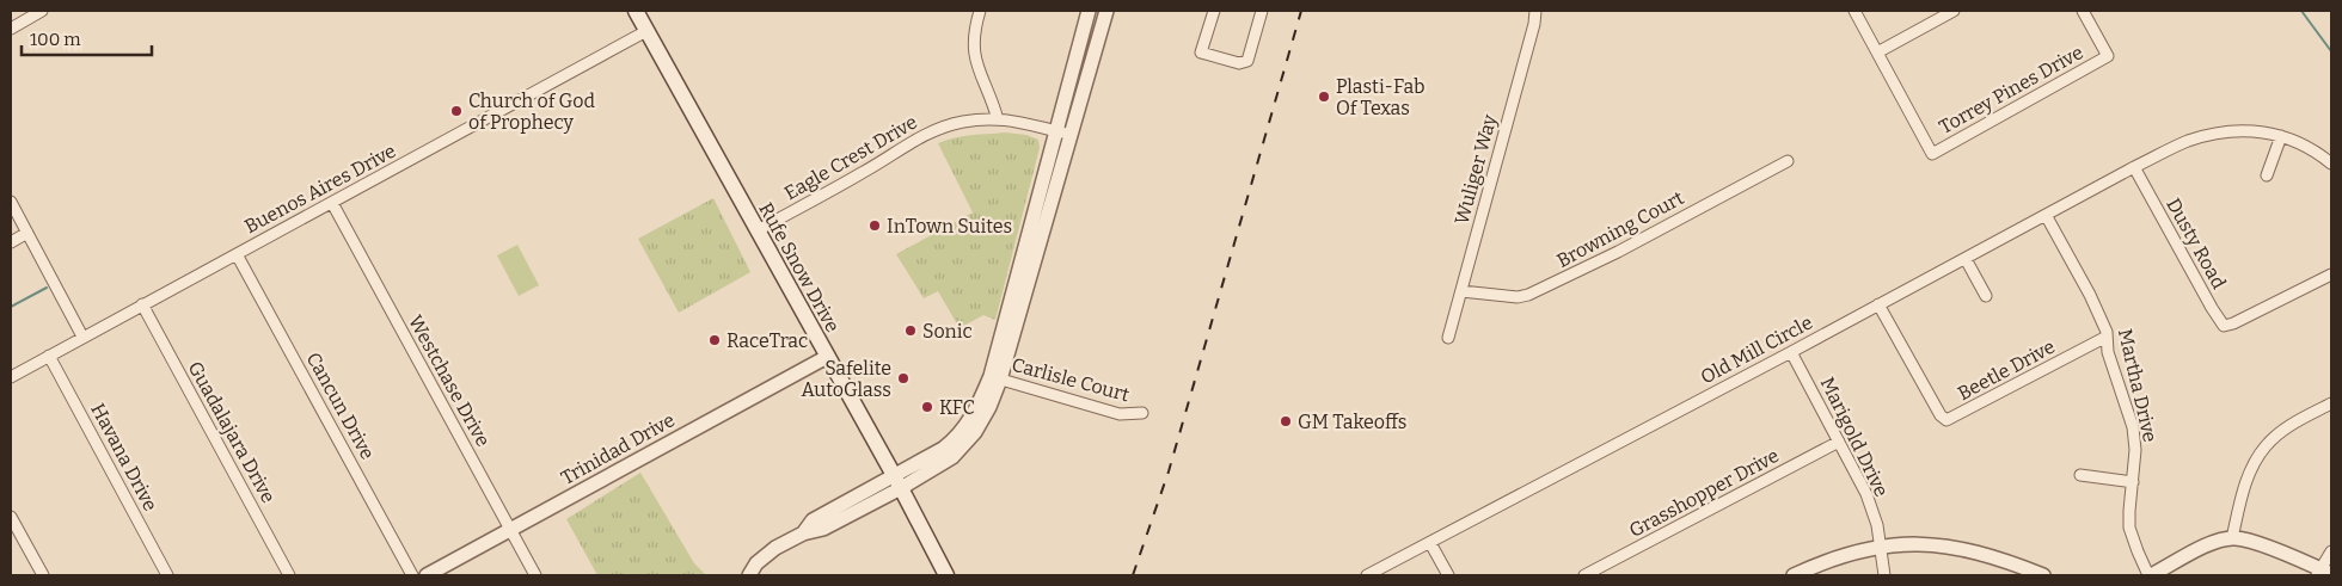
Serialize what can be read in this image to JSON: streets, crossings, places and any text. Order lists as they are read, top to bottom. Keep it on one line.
{"streets":{"main road":["Rufe Snow Drive"],"street":["Torrey Pines Drive","Eagle Crest Drive","Wuliger Way","Buenos Aires Drive","Browning Court","Dusty Road","Old Mill Circle","Beetle Drive","Carlisle Court","Westchase Drive","Martha Drive","Cancun Drive","Guadalajara Drive","Marigold Drive","Trinidad Drive","Havana Drive","Grasshopper Drive"]},"crossings":[["Eagle Crest Drive","Rufe Snow Drive"],["Wuliger Way","Browning Court"],["Buenos Aires Drive","Rufe Snow Drive"],["Buenos Aires Drive","Westchase Drive"],["Buenos Aires Drive","Cancun Drive"],["Buenos Aires Drive","Guadalajara Drive"],["Buenos Aires Drive","Havana Drive"],["Dusty Road","Old Mill Circle"],["Rufe Snow Drive","Trinidad Drive"],["Old Mill Circle","Beetle Drive"],["Old Mill Circle","Martha Drive"],["Old Mill Circle","Marigold Drive"],["Beetle Drive","Martha Drive"],["Westchase Drive","Trinidad Drive"],["Marigold Drive","Grasshopper Drive"]],"places":["Plasti-Fab Of Texas","Church of God of Prophecy","InTown Suites","Sonic","RaceTrac","Safelite AutoGlass","KFC","GM Takeoffs"],"scale_bar":"100 m"}
